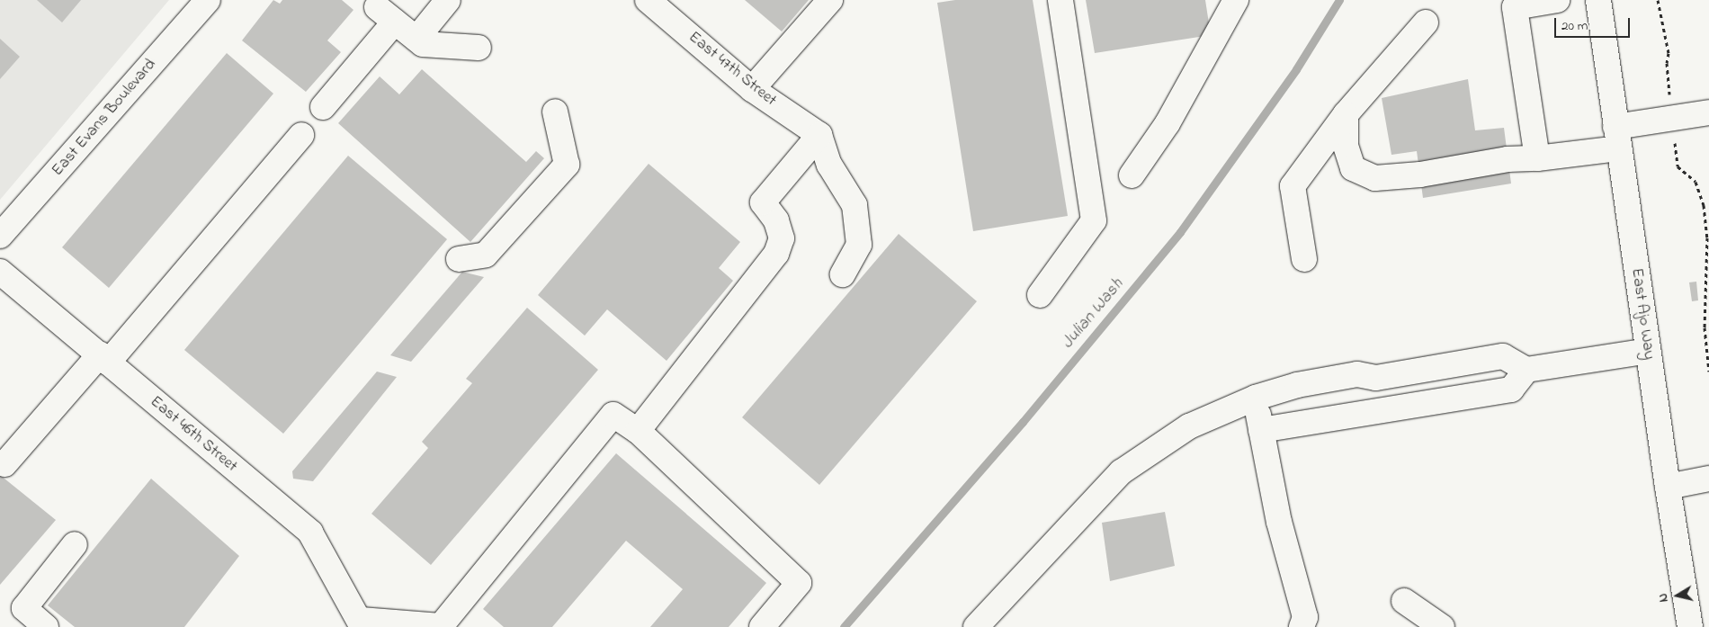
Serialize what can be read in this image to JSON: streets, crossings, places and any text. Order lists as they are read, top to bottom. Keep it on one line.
{"streets":{"street":["East 47th Street","East Evans Boulevard","East Ajo Way","East 46th Street"]},"water":["Julian Wash"],"scale_bar":"20 m","north":"left"}
